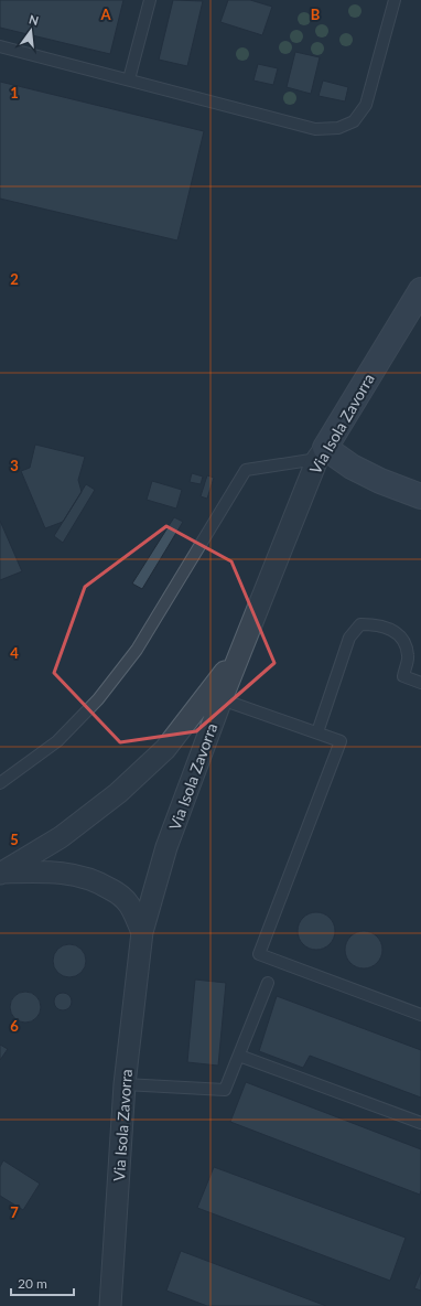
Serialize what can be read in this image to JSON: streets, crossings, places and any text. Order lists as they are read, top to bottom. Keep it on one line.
{"streets":{"main road":["Via Isola Zavorra"]},"scale_bar":"20 m","north":"top","grid":{"columns":["A","B"],"rows":["1","2","3","4","5","6","7"]}}
